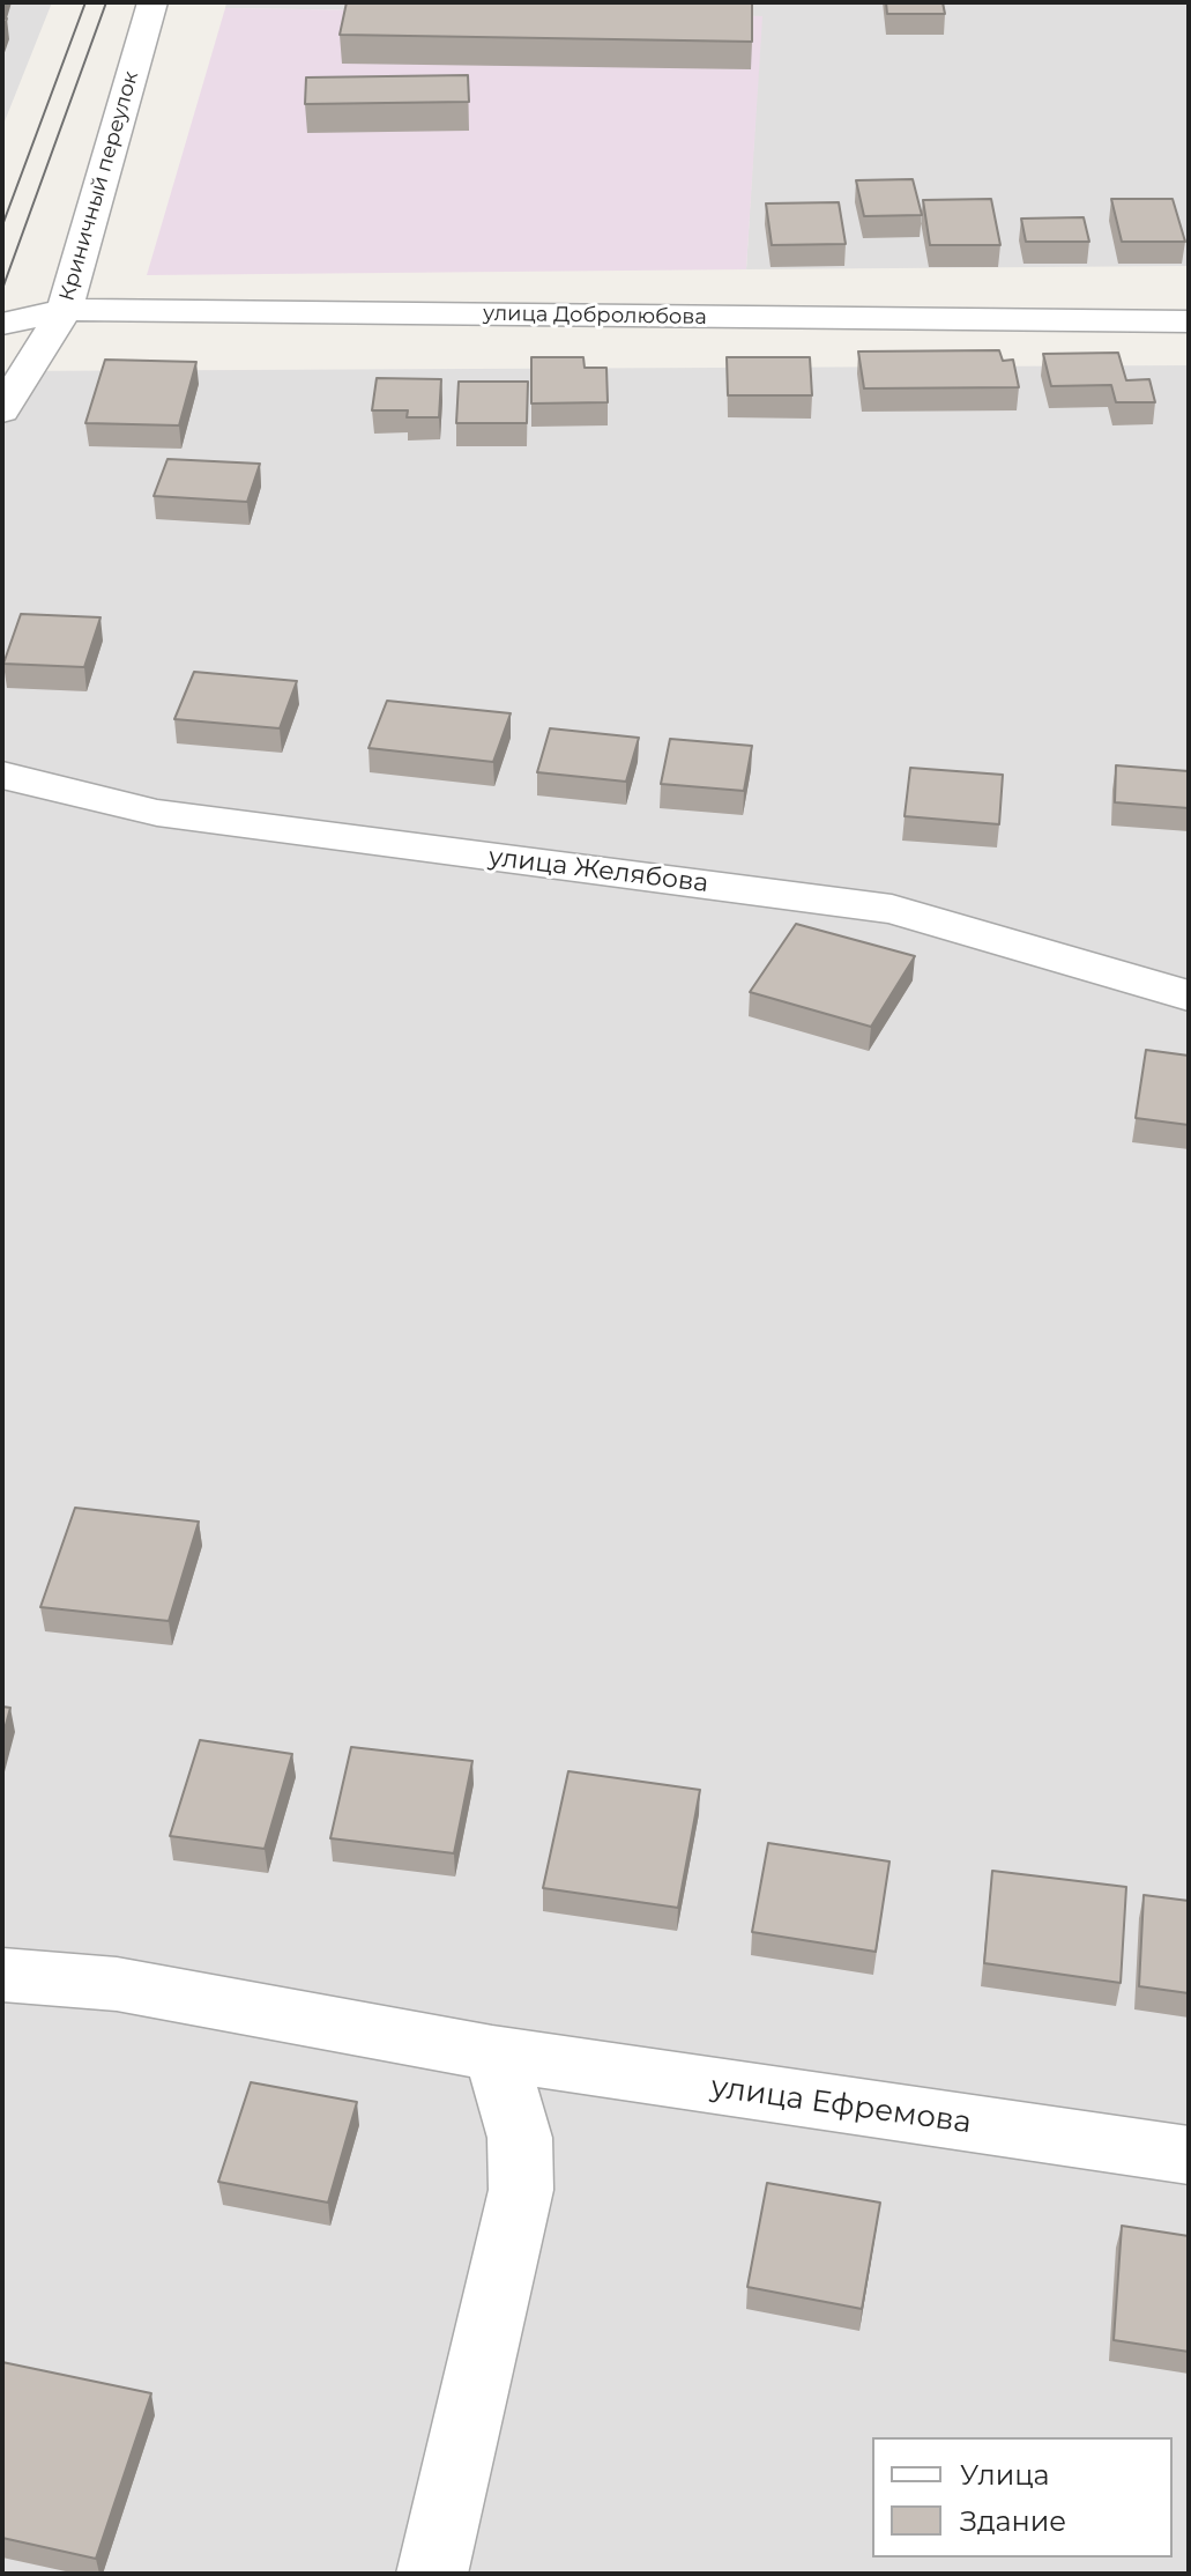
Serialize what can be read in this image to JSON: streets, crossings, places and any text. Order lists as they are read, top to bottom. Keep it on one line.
{"streets":{"street":["Криничный переулок","улица Добролюбова","улица Желябова","улица Ефремова"]},"crossings":[["Криничный переулок","улица Добролюбова"]],"legend":["Улица","Здание"]}
